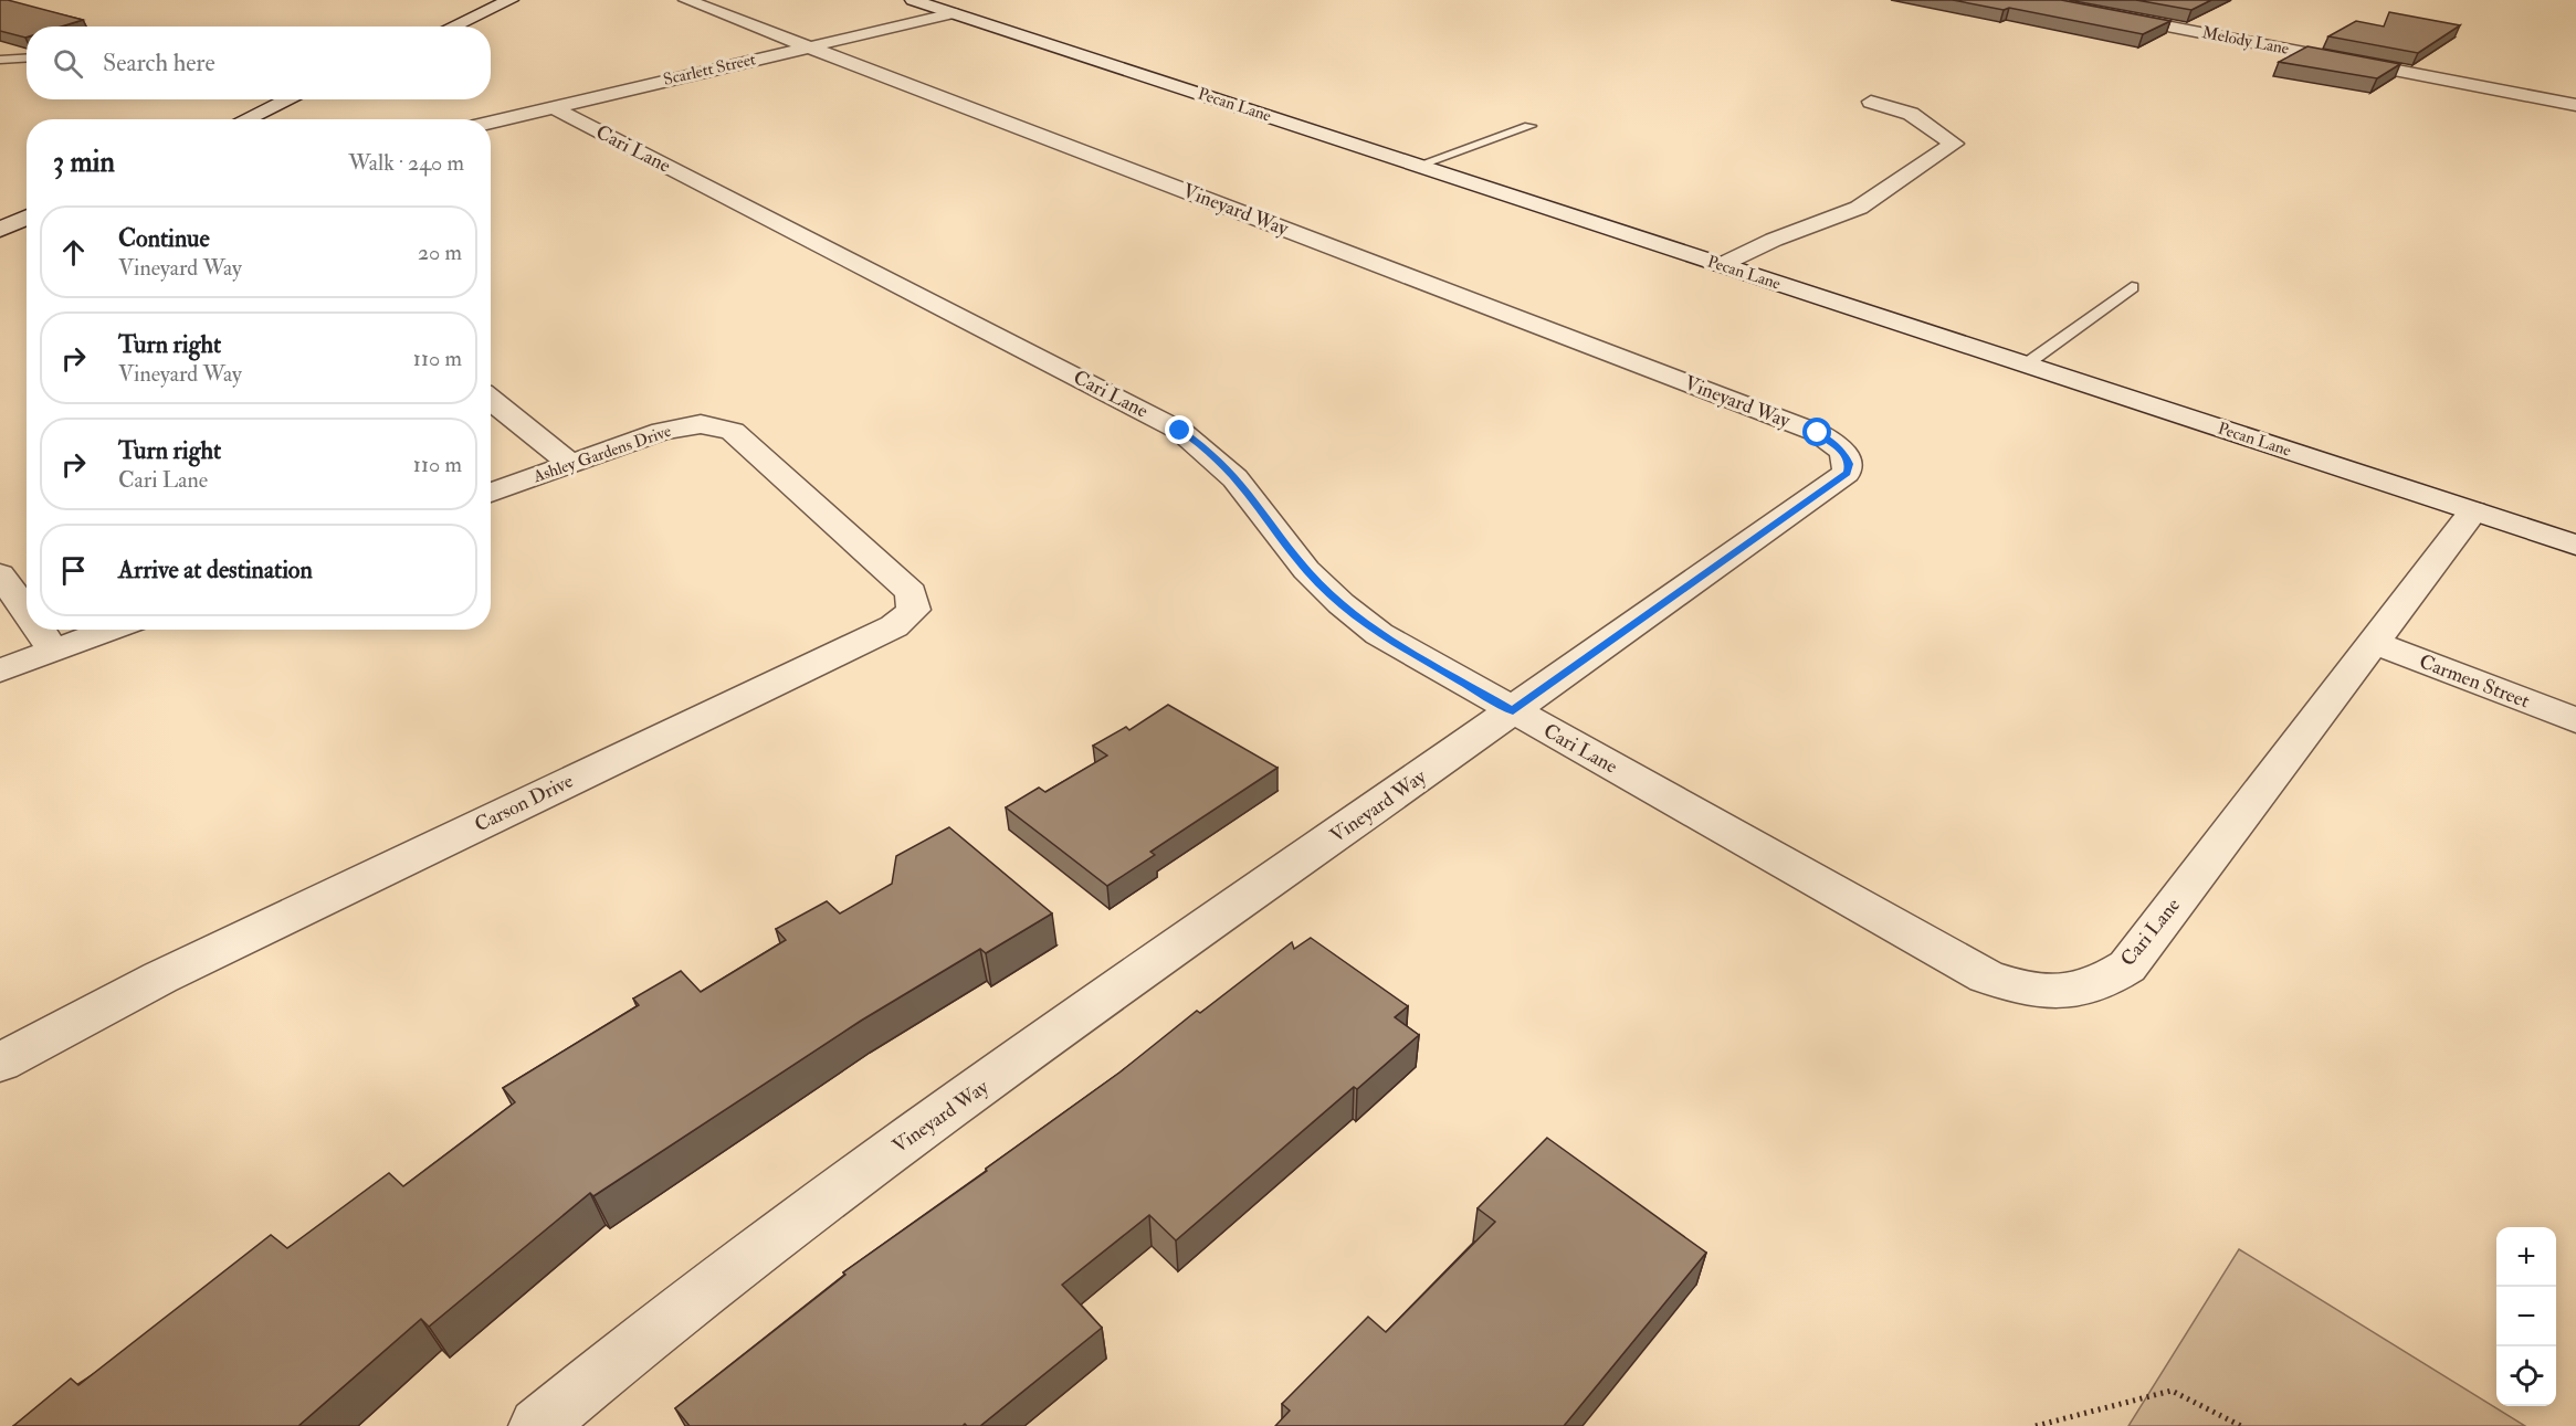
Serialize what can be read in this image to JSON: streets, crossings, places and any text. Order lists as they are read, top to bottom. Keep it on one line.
{"streets":{"street":["Melody Lane","Scarlett Street","Pecan Lane","Cari Lane","Vineyard Way","Ashley Gardens Drive","Carmen Street","Carson Drive"]},"crossings":[["Scarlett Street","Pecan Lane"],["Scarlett Street","Cari Lane"],["Scarlett Street","Vineyard Way"],["Pecan Lane","Cari Lane"],["Cari Lane","Vineyard Way"],["Cari Lane","Carmen Street"],["Ashley Gardens Drive","Carson Drive"]],"page":{"search":"Search here","heading":["3 min","Walk · 240 m"],"list":[["Continue","Vineyard Way","20 m"],["Turn right","Vineyard Way","110 m"],["Turn right","Cari Lane","110 m"],"Arrive at destination"],"map_buttons":["+","−"]}}
